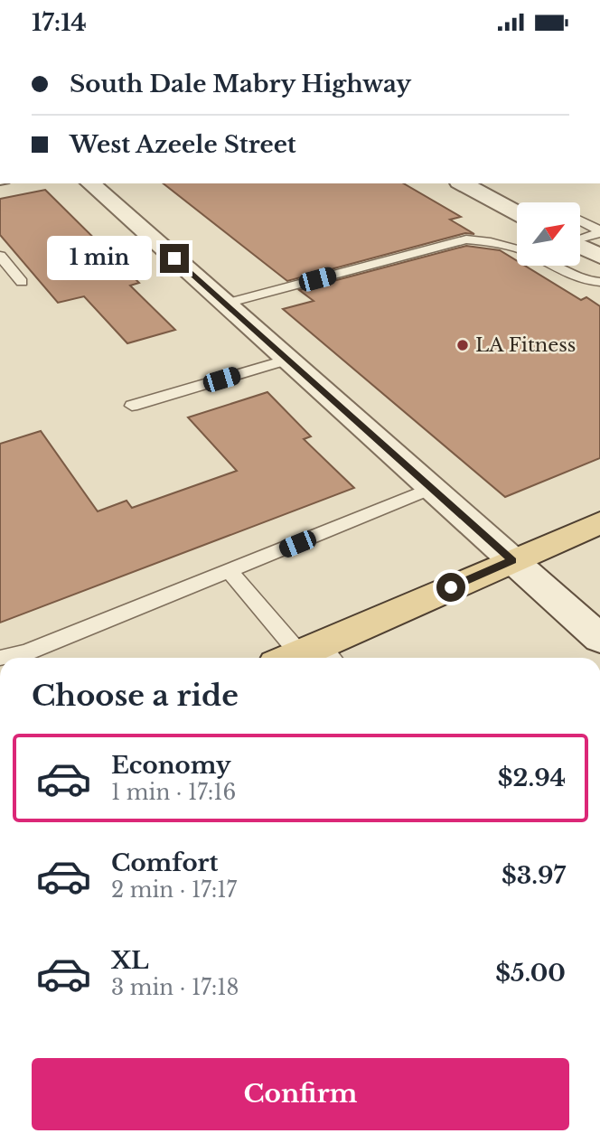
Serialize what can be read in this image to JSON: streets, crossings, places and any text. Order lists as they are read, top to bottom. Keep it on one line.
{"places":["LA Fitness"],"north":"top right","page":{"status":"17:14","banner":["South Dale Mabry Highway","West Azeele Street"],"bubble":"1 min","heading":"Choose a ride","list":[{"name":"Economy","note":"1 min · 17:16","value":"$2.94"},{"name":"Comfort","note":"2 min · 17:17","value":"$3.97"},{"name":"XL","note":"3 min · 17:18","value":"$5.00"}],"buttons":"Confirm"}}
